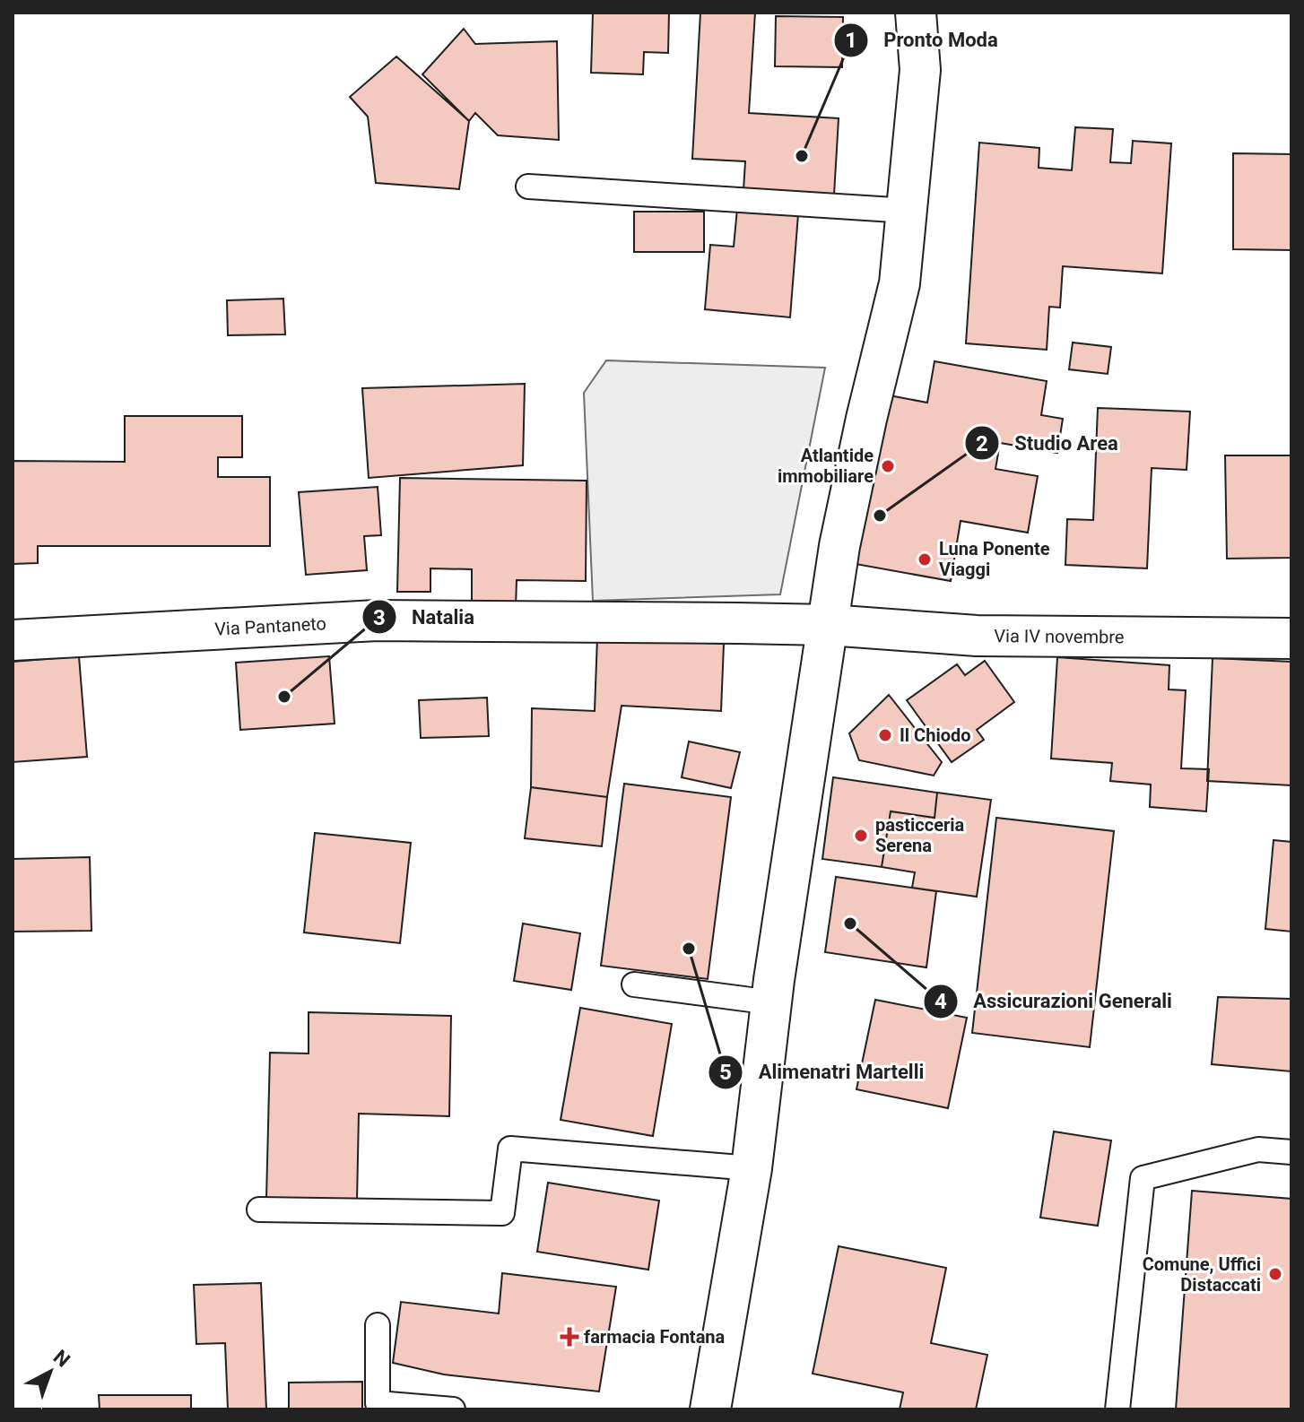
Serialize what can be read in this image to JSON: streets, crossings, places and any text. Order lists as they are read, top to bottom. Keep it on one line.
{"streets":{"main road":["Via Pantaneto","Via IV novembre"]},"crossings":[["Via Pantaneto","Via IV novembre"]],"places":{"other":["Pronto Moda","Atlantide immobiliare","Studio Area","Luna Ponente Viaggi","Natalia","Il Chiodo","pasticceria Serena","Assicurazioni Generali","Alimenatri Martelli","Comune, Uffici Distaccati"],"health":["farmacia Fontana"]},"north":"top right"}
